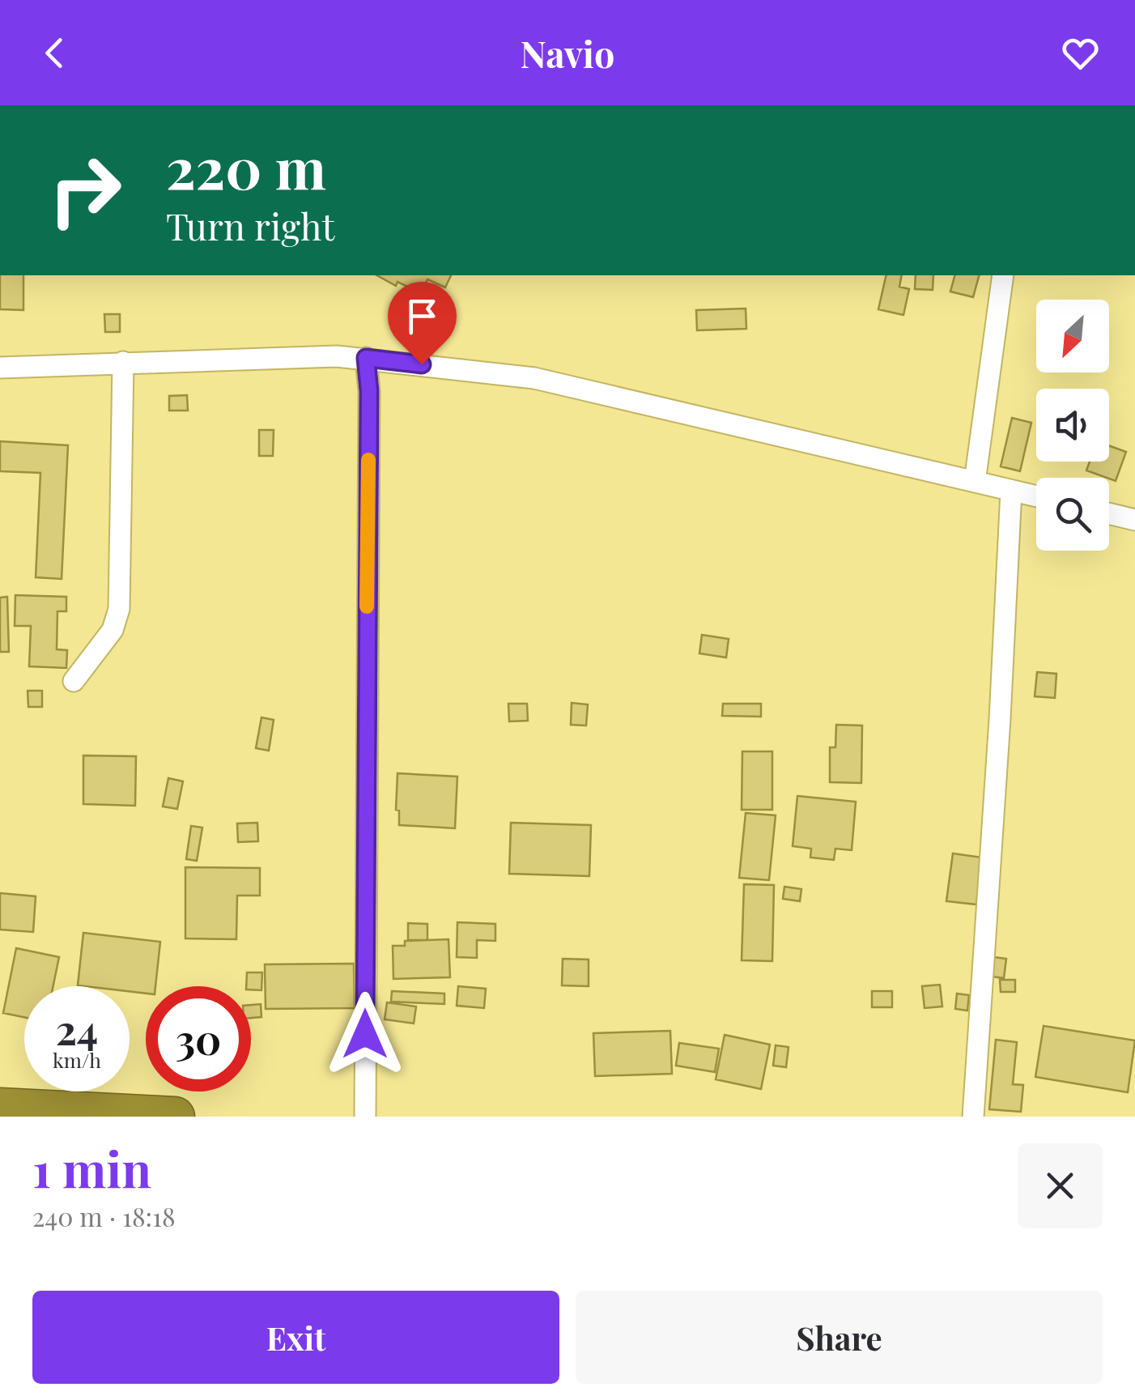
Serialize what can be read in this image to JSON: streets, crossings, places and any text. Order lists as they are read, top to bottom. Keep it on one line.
{"north":"bottom left","page":{"header":"Navio","turn":["220 m","Turn right"],"speed":"24 km/h","limit":"30","heading":["1 min","240 m · 18:18"],"buttons":["Exit","Share"]}}
